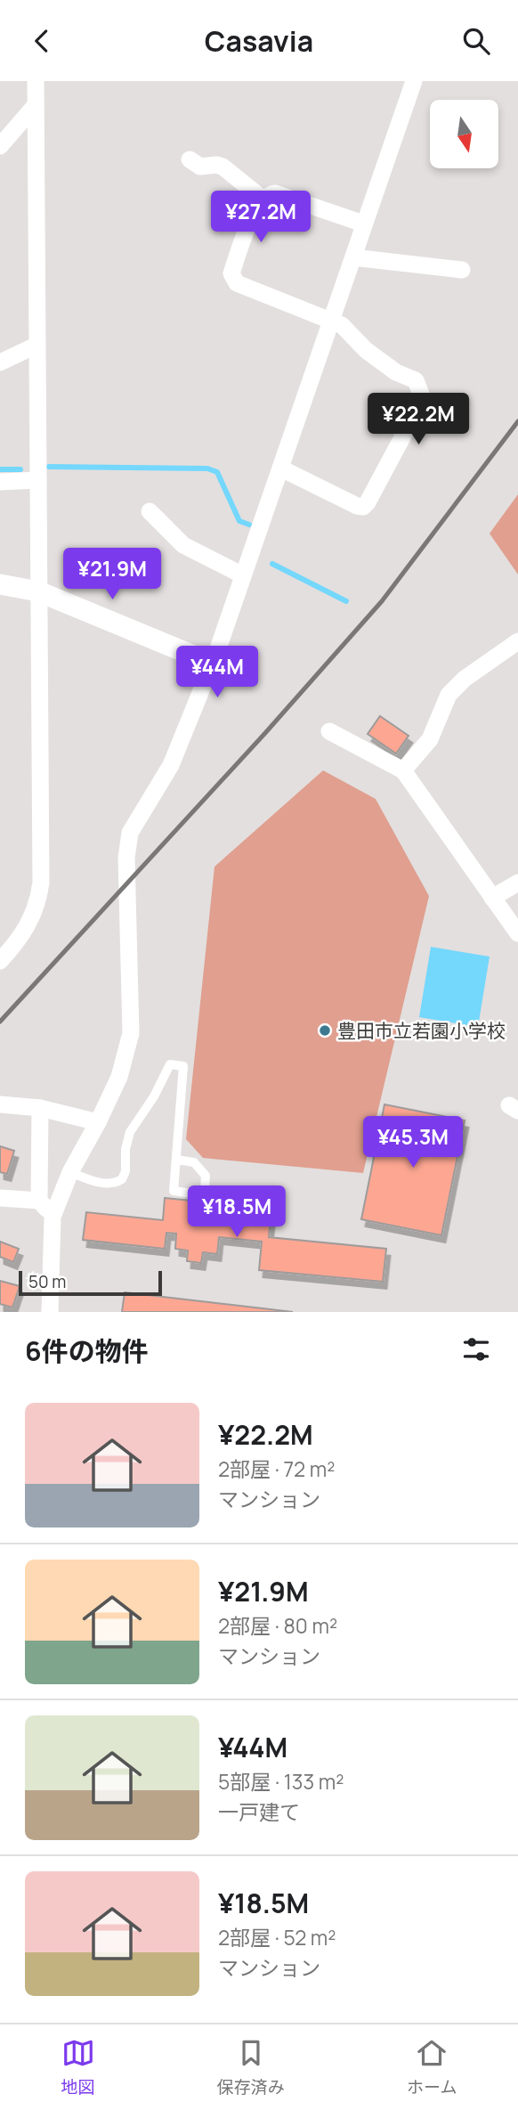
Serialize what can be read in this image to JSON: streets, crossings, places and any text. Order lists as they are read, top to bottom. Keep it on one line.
{"places":["豊田市立若園小学校"],"scale_bar":"50 m","north":"bottom","page":{"header":"Casavia","price":["¥27.2M","¥22.2M","¥21.9M","¥44M","¥45.3M","¥18.5M"],"scale":"50 m","heading":"6件の物件","list":[{"name":"¥22.2M","note":"2部屋 · 72 m² · マンション"},{"name":"¥21.9M","note":"2部屋 · 80 m² · マンション"},{"name":"¥44M","note":"5部屋 · 133 m² · 一戸建て"},{"name":"¥18.5M","note":"2部屋 · 52 m² · マンション"}],"tabs":["地図","保存済み","ホーム"]}}
